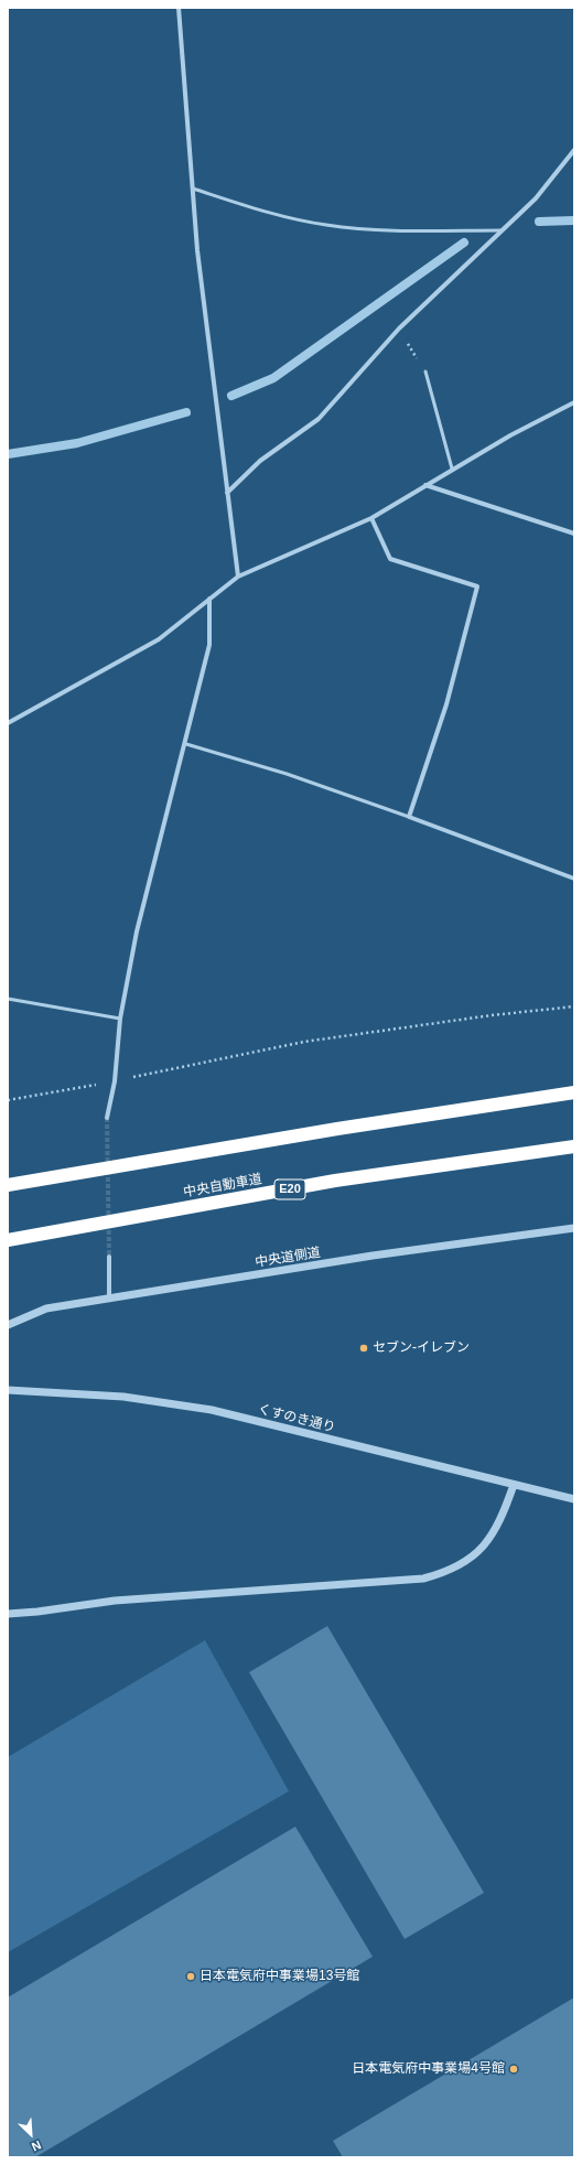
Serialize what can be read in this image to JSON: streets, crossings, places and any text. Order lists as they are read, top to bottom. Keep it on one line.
{"streets":{"highway":["中央自動車道","E20"],"street":["中央道側道","くすのき通り"]},"places":["セブン-イレブン","日本電気府中事業場13号館","日本電気府中事業場4号館"],"north":"bottom right"}
